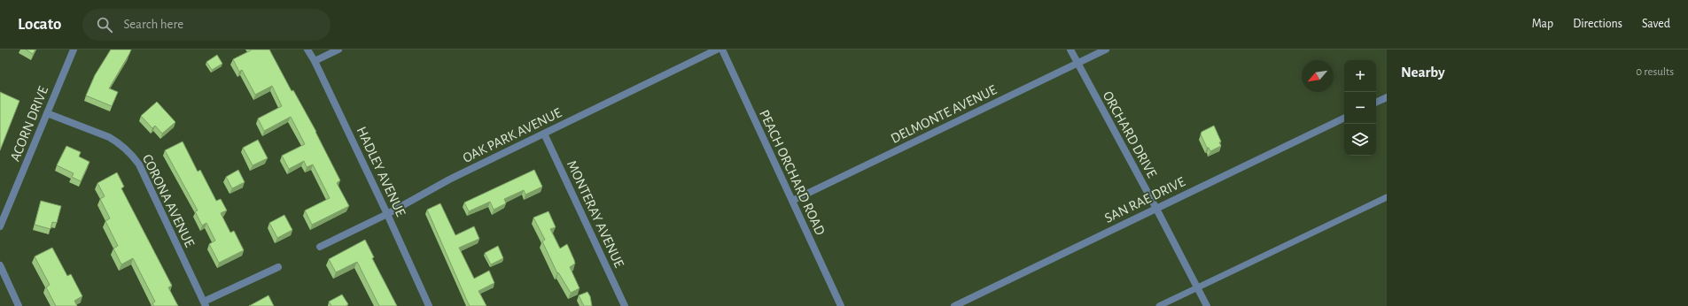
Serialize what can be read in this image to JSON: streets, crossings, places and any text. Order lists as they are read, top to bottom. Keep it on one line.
{"streets":{"street":["DELMONTE AVENUE","ACORN DRIVE","ORCHARD DRIVE","OAK PARK AVENUE","HADLEY AVENUE","PEACH ORCHARD ROAD","SAN RAE DRIVE","CORONA AVENUE","MONTERAY AVENUE"]},"crossings":[["DELMONTE AVENUE","ORCHARD DRIVE"],["DELMONTE AVENUE","PEACH ORCHARD ROAD"],["ACORN DRIVE","CORONA AVENUE"],["ORCHARD DRIVE","SAN RAE DRIVE"],["OAK PARK AVENUE","HADLEY AVENUE"],["OAK PARK AVENUE","MONTERAY AVENUE"]],"north":"bottom left","page":{"header":"Locato","search":"Search here","nav":["Map","Directions","Saved"],"heading":["Nearby","0 results"],"map_buttons":["+","−"]}}
